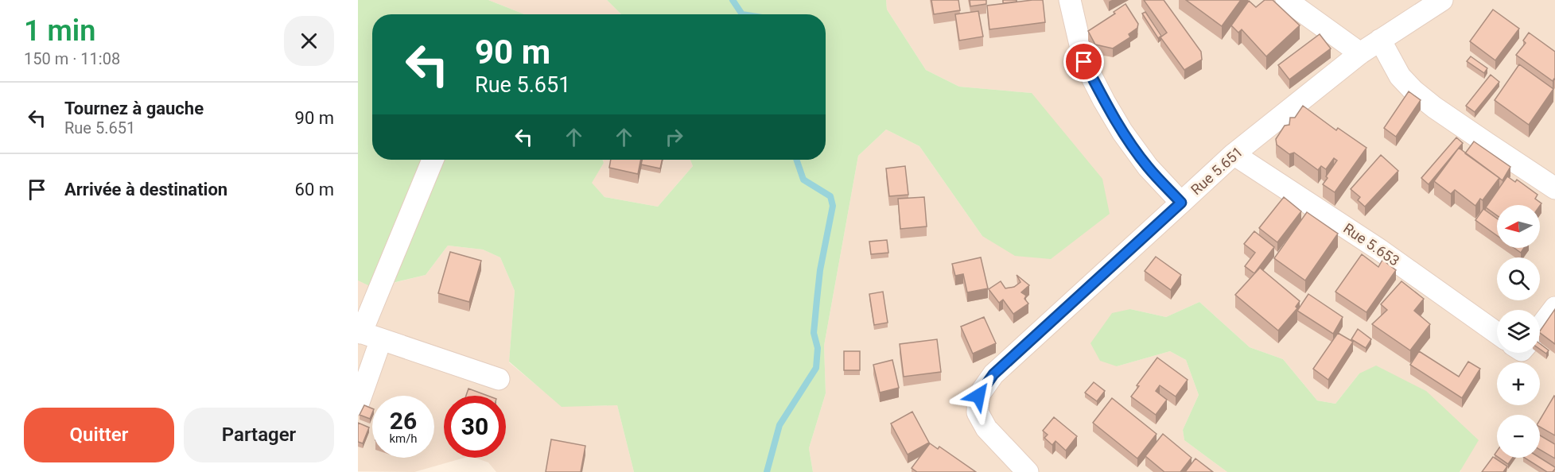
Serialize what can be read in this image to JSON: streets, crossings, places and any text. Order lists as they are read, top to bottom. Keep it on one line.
{"streets":{"street":["Rue 5.651","Rue 5.653"]},"crossings":[["Rue 5.651","Rue 5.653"]],"north":"left","page":{"heading":["1 min","150 m · 11:08"],"turn":["90 m","Rue 5.651"],"list":[{"name":"Tournez à gauche","note":"Rue 5.651","value":"90 m"},{"name":"Arrivée à destination","value":"60 m"}],"map_buttons":["+","−"],"speed":"26 km/h","limit":"30","buttons":["Quitter","Partager"]}}
